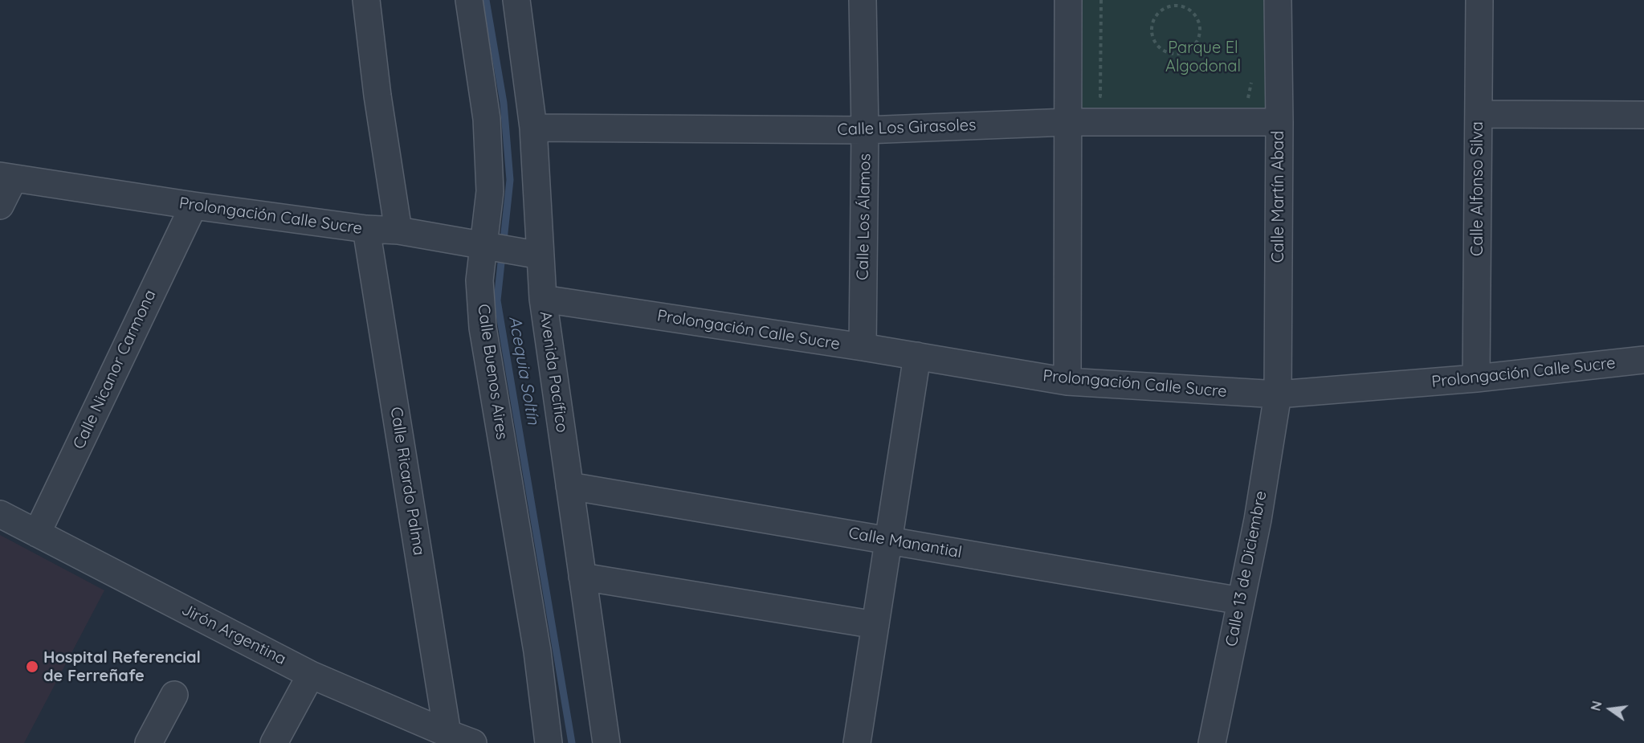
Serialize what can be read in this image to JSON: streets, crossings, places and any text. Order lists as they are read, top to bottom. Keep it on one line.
{"streets":{"street":["Calle Los Girasoles","Calle Alfonso Silva","Calle Martín Abad","Prolongación Calle Sucre","Calle Los Álamos","Calle Nicanor Carmona","Calle Buenos Aires","Avenida Pacífico","Calle Ricardo Palma","Calle Manantial","Calle 13 de Diciembre","Jirón Argentina"]},"crossings":[["Calle Los Girasoles","Calle Martín Abad"],["Calle Los Girasoles","Calle Los Álamos"],["Calle Los Girasoles","Avenida Pacífico"],["Calle Alfonso Silva","Prolongación Calle Sucre"],["Calle Martín Abad","Prolongación Calle Sucre"],["Calle Martín Abad","Calle 13 de Diciembre"],["Prolongación Calle Sucre","Calle Los Álamos"],["Prolongación Calle Sucre","Calle Nicanor Carmona"],["Prolongación Calle Sucre","Calle Buenos Aires"],["Prolongación Calle Sucre","Avenida Pacífico"],["Prolongación Calle Sucre","Calle Ricardo Palma"],["Prolongación Calle Sucre","Calle 13 de Diciembre"],["Calle Nicanor Carmona","Jirón Argentina"],["Avenida Pacífico","Calle Manantial"],["Calle Ricardo Palma","Jirón Argentina"],["Calle Manantial","Calle 13 de Diciembre"]],"water":["Acequia Soltín"],"parks":["Parque El Algodonal"],"places":["Hospital Referencial de Ferreñafe"],"north":"left"}
